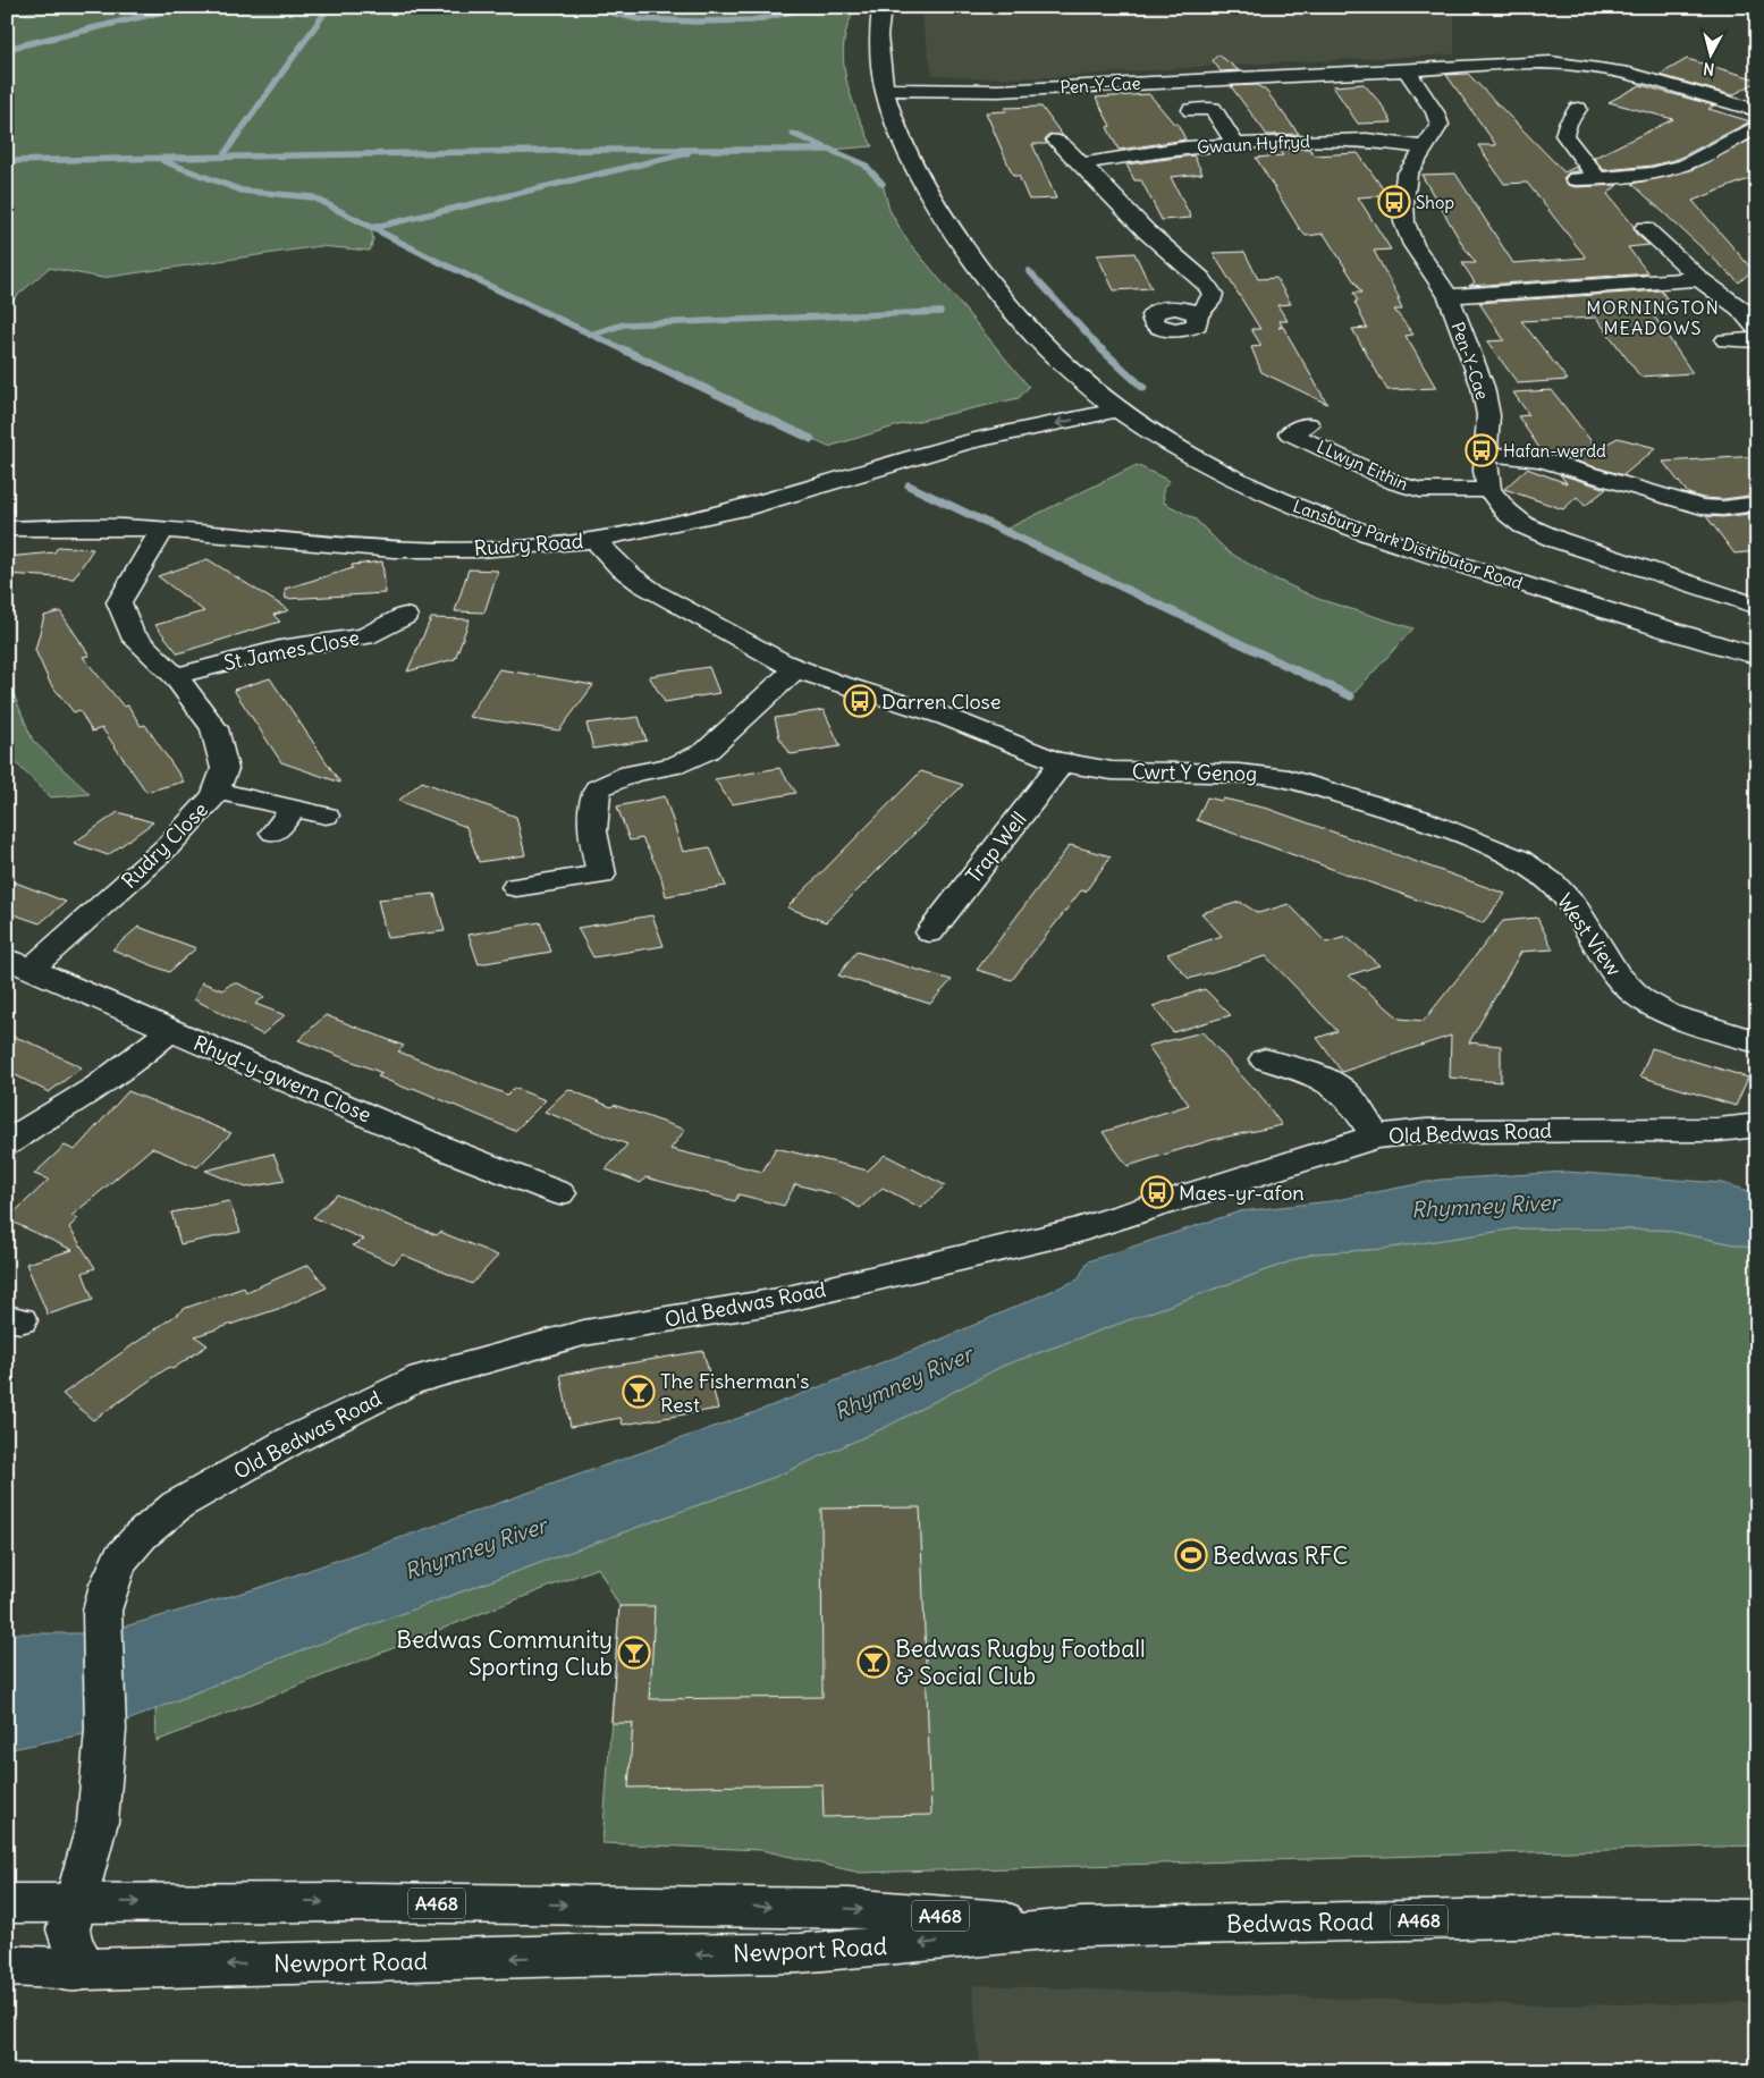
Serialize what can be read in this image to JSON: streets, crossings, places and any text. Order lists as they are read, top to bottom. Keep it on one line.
{"streets":{"street":["Pen-Y-Cae","Gwaun Hyfryd","LLwyn Eithin","Rudry Road","Lansbury Park Distributor Road","St James Close","Cwrt Y Genog","Rudry Close","Trap Well","West View","Rhyd-y-gwern Close","Old Bedwas Road","A468","Bedwas Road","Newport Road"]},"crossings":[["Pen-Y-Cae","Gwaun Hyfryd"],["Pen-Y-Cae","LLwyn Eithin"],["Pen-Y-Cae","Lansbury Park Distributor Road"],["Rudry Road","Cwrt Y Genog"],["Rudry Road","Rudry Close"],["Rudry Road","Trap Well"],["St James Close","Rudry Close"],["Cwrt Y Genog","Trap Well"],["Cwrt Y Genog","West View"],["Rudry Close","Rhyd-y-gwern Close"],["Old Bedwas Road","Newport Road"],["Bedwas Road","Newport Road"]],"districts":["MORNINGTON MEADOWS"],"water":["Rhymney River"],"places":{"bus stop":["Shop","Hafan-werdd","Darren Close","Maes-yr-afon"],"bar":["The Fisherman's Rest","Bedwas Community Sporting Club","Bedwas Rugby Football & Social Club"],"sports":["Bedwas RFC"]},"north":"bottom"}
